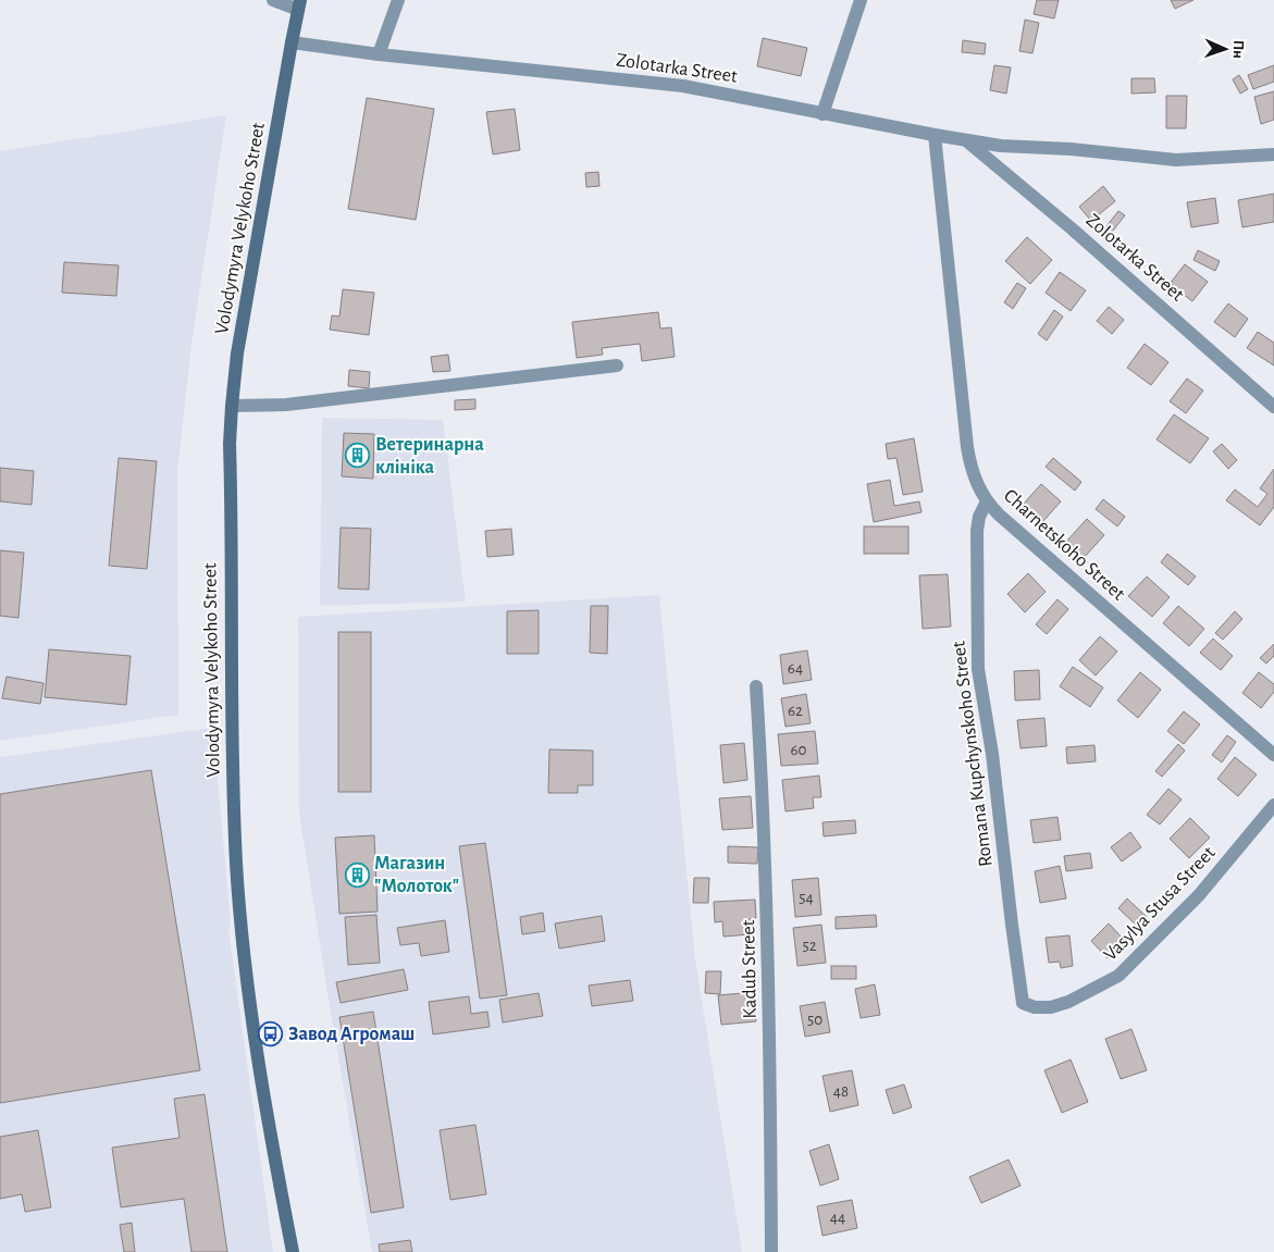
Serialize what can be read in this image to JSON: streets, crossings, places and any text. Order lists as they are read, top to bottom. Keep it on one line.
{"streets":{"main road":["Volodymyra Velykoho Street"],"street":["Zolotarka Street","Charnetskoho Street","Romana Kupchynskoho Street","Vasylya Stusa Street","Kadub Street"]},"crossings":[["Zolotarka Street","Volodymyra Velykoho Street"],["Zolotarka Street","Charnetskoho Street"],["Charnetskoho Street","Romana Kupchynskoho Street"],["Romana Kupchynskoho Street","Vasylya Stusa Street"]],"places":{"building":["Ветеринарна клініка","Магазин \"Молоток\""],"bus stop":["Завод Агромаш"]},"house_numbers":["64","62","60","54","52","50","48","44"],"north":"right"}
